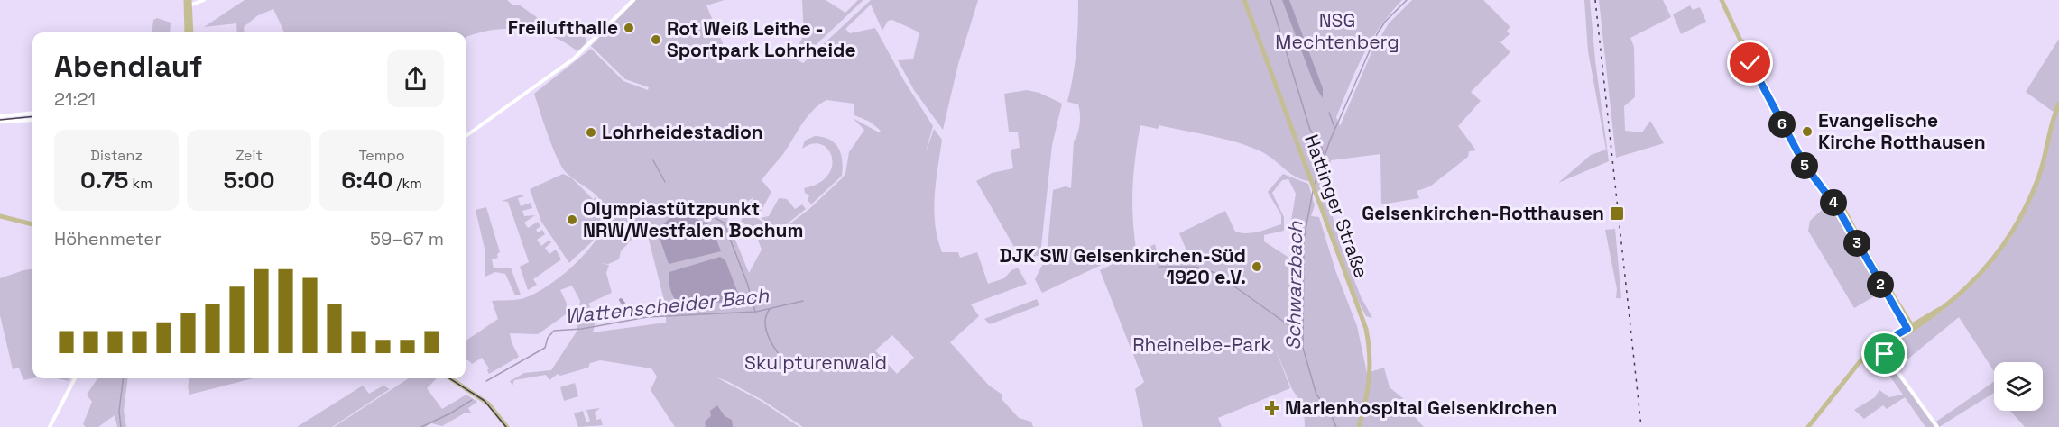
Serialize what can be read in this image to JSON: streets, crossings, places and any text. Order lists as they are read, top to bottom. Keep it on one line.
{"streets":{"main road":["Hattinger Straße"]},"water":["Schwarzbach","Wattenscheider Bach"],"parks":["NSG Mechtenberg","Rheinelbe-Park","Skulpturenwald"],"places":{"other":["Freilufthalle","Rot Weiß Leithe - Sportpark Lohrheide","Evangelische Kirche Rotthausen","Lohrheidestadion","Olympiastützpunkt NRW/Westfalen Bochum","DJK SW Gelsenkirchen-Süd 1920 e.V."],"transit":["Gelsenkirchen-Rotthausen"],"health":["Marienhospital Gelsenkirchen"]},"page":{"heading":["Abendlauf","21:21"],"pins":["6","5","4","3","2"],"stats":[["Distanz","0.75 km"],["Zeit","5:00"],["Tempo","6:40 /km"]],"chart":["Höhenmeter","59–67 m"]}}
